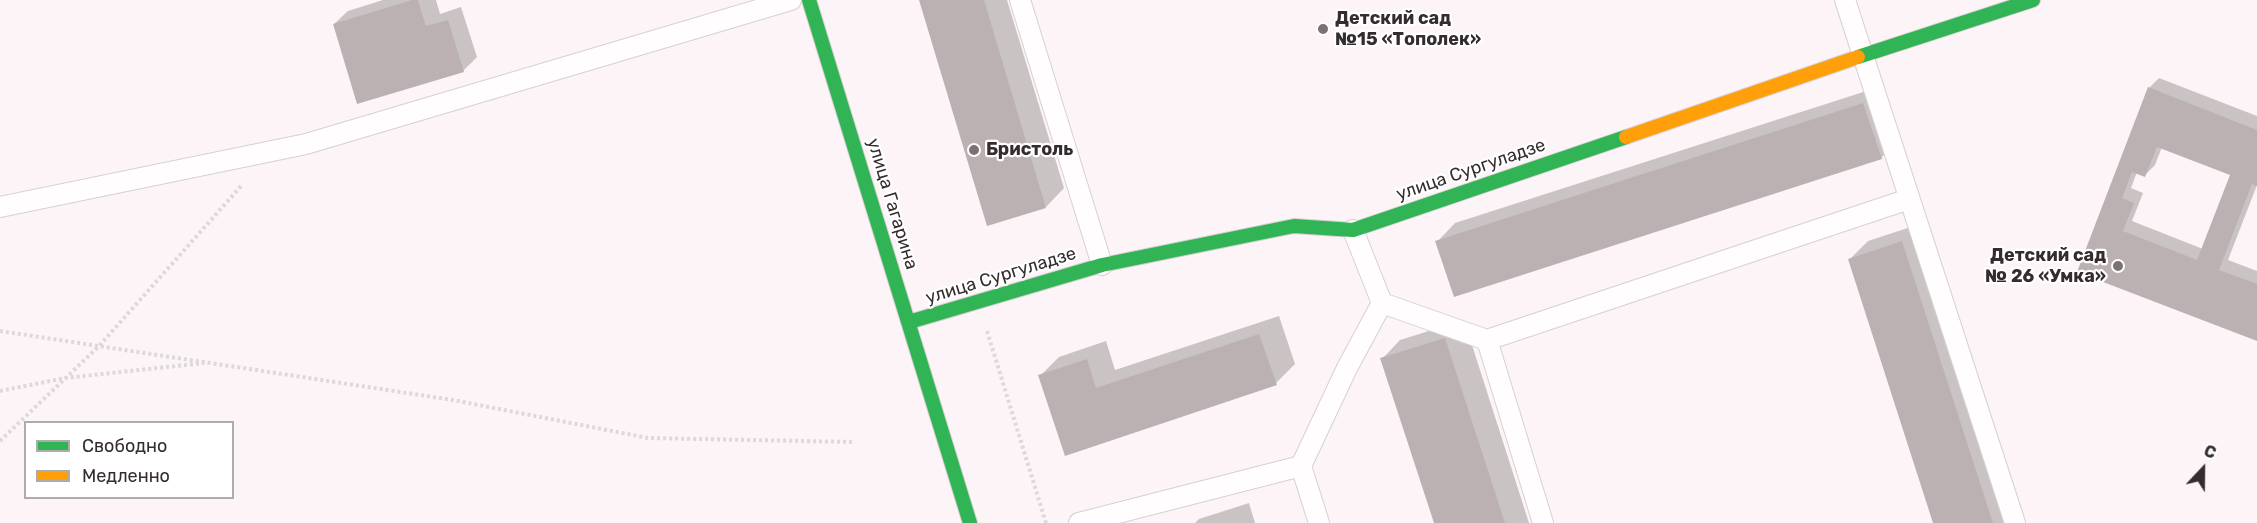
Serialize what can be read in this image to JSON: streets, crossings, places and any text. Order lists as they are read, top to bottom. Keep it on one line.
{"streets":{"street":["улица Сургуладзе","улица Гагарина"]},"crossings":[["улица Сургуладзе","улица Гагарина"]],"places":["Детский сад №15 «Тополек»","Бристоль","Детский сад № 26 «Умка»"],"legend":["Свободно","Медленно"],"north":"top"}
